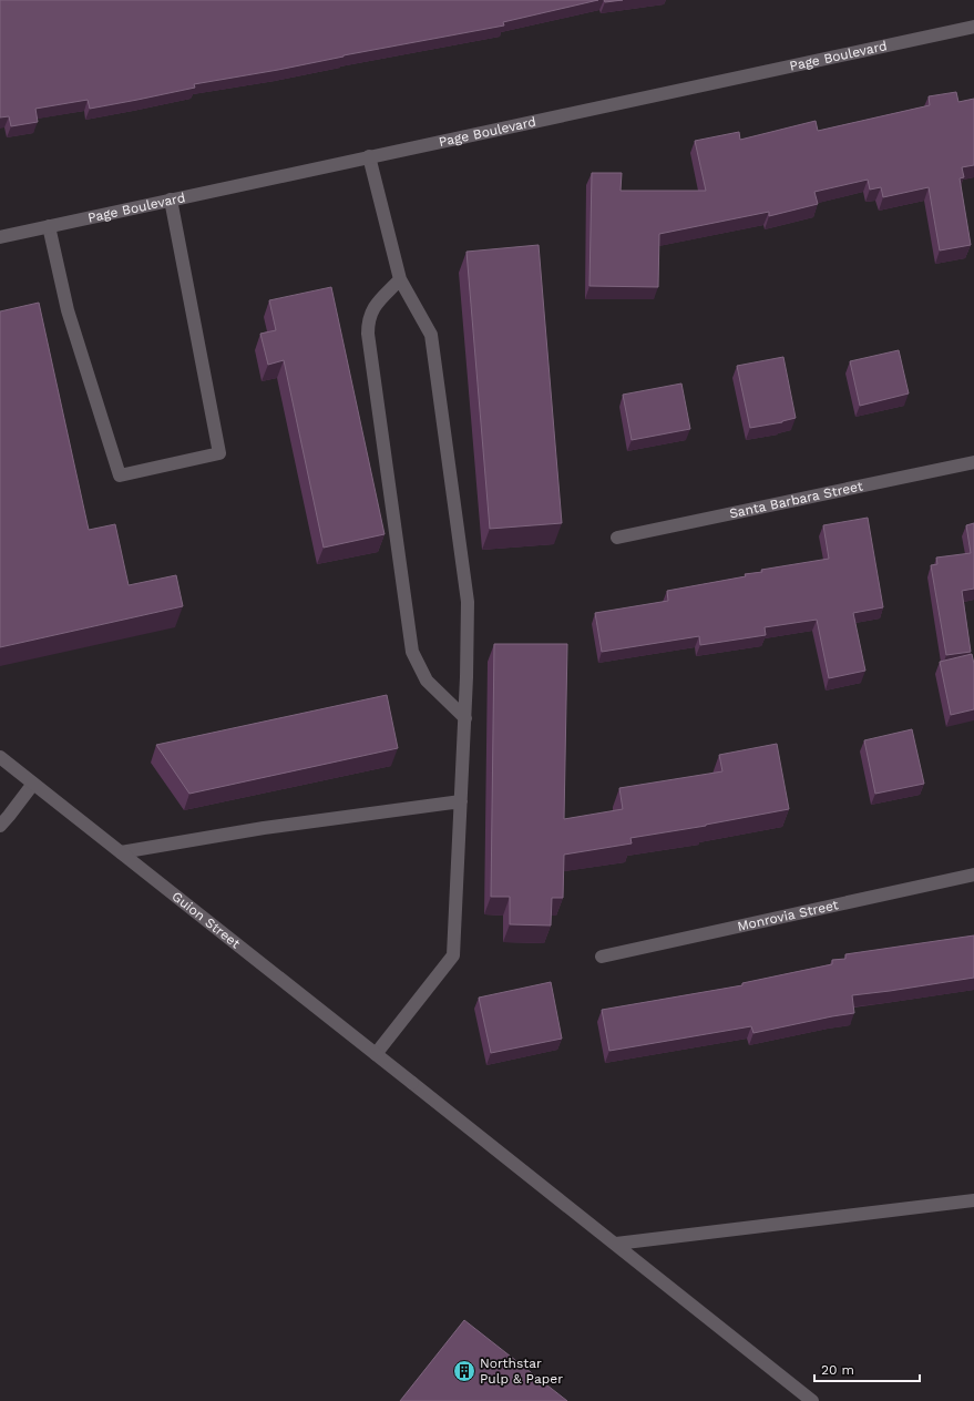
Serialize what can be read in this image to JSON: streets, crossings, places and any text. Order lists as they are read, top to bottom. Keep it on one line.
{"streets":{"street":["Page Boulevard","Santa Barbara Street","Monrovia Street","Guion Street"]},"places":{"building":["Northstar Pulp & Paper"]},"scale_bar":"20 m"}
